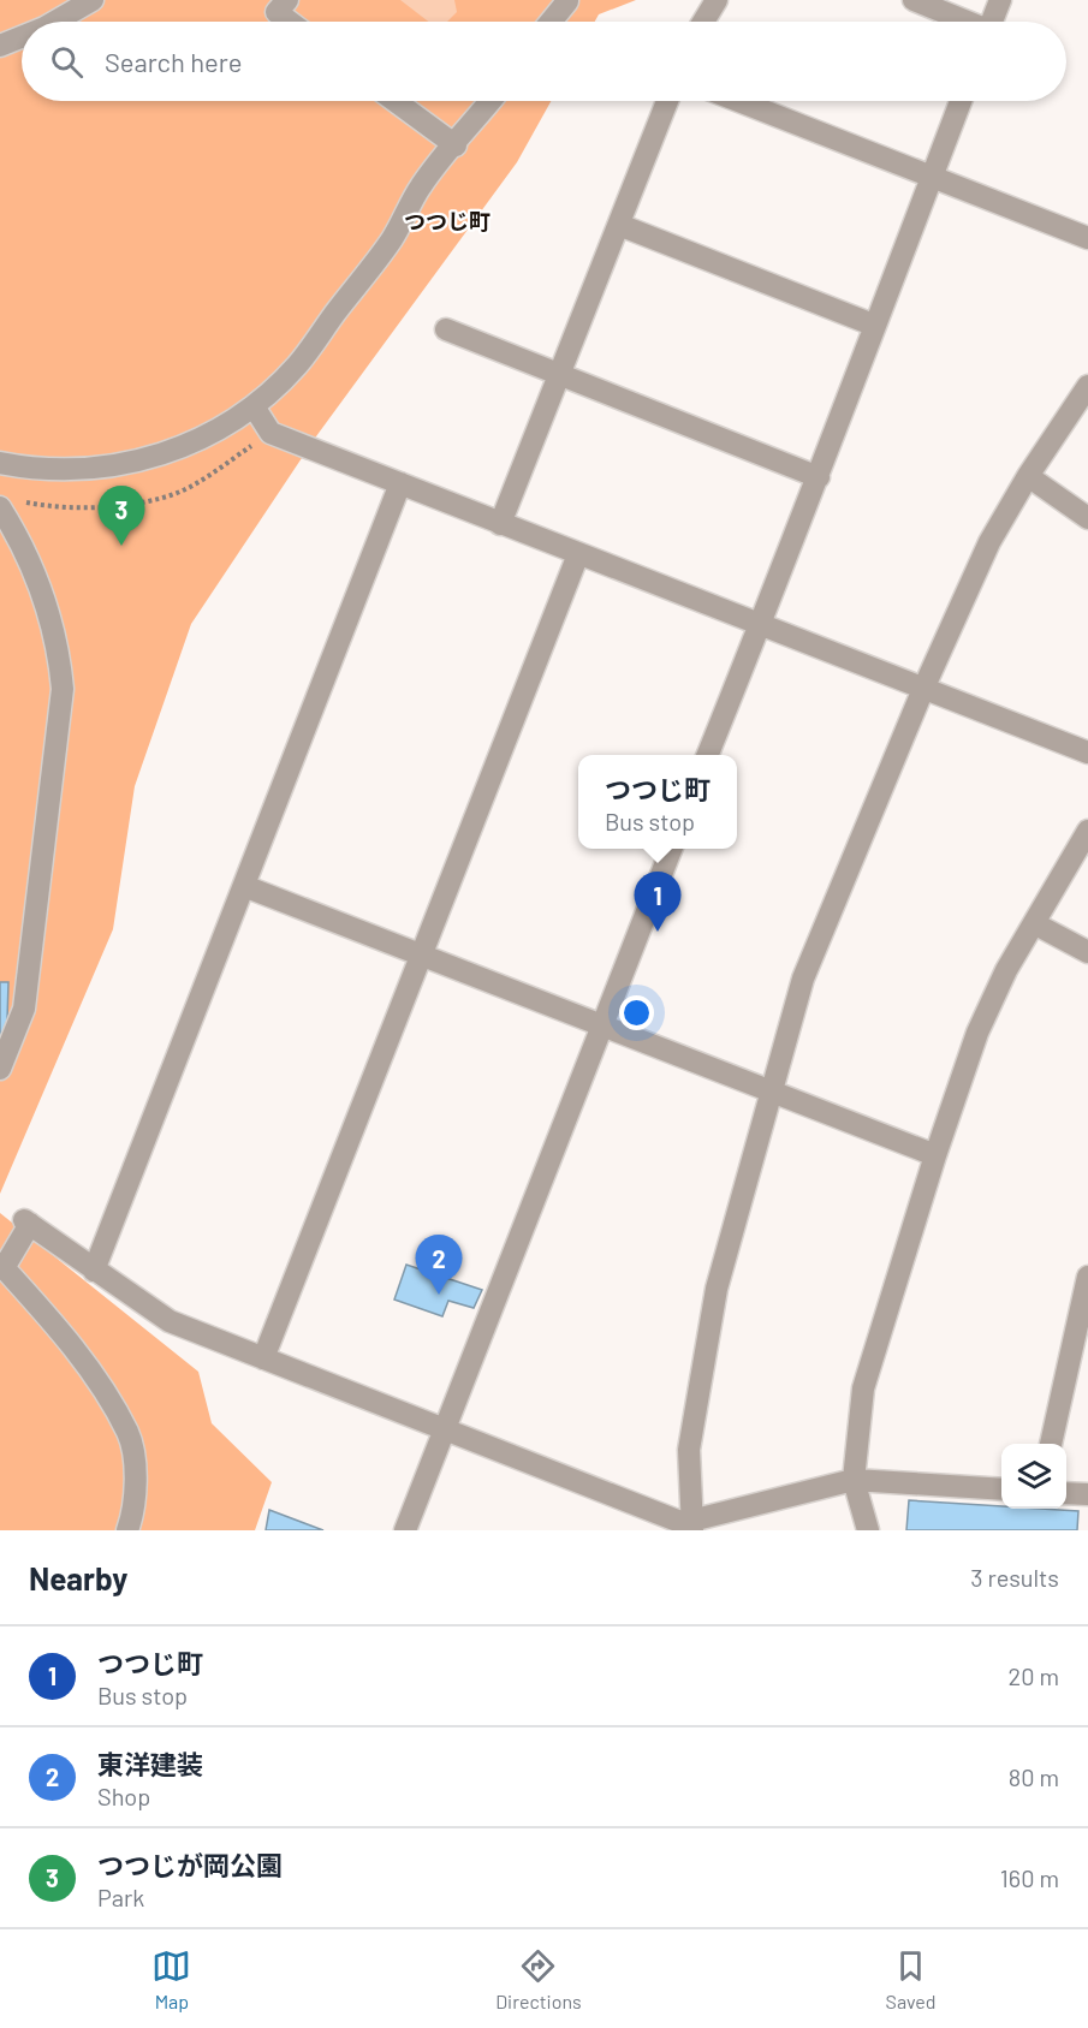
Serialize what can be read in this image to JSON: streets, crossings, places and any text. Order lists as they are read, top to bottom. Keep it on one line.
{"districts":["つつじ町"],"page":{"search":"Search here","pins":["3","1","2"],"popup":["つつじ町","Bus stop"],"heading":["Nearby","3 results"],"list":[{"mark":"1","name":"つつじ町","note":"Bus stop","value":"20 m"},{"mark":"2","name":"東洋建装","note":"Shop","value":"80 m"},{"mark":"3","name":"つつじが岡公園","note":"Park","value":"160 m"}],"nav":["Map","Directions","Saved"]}}
